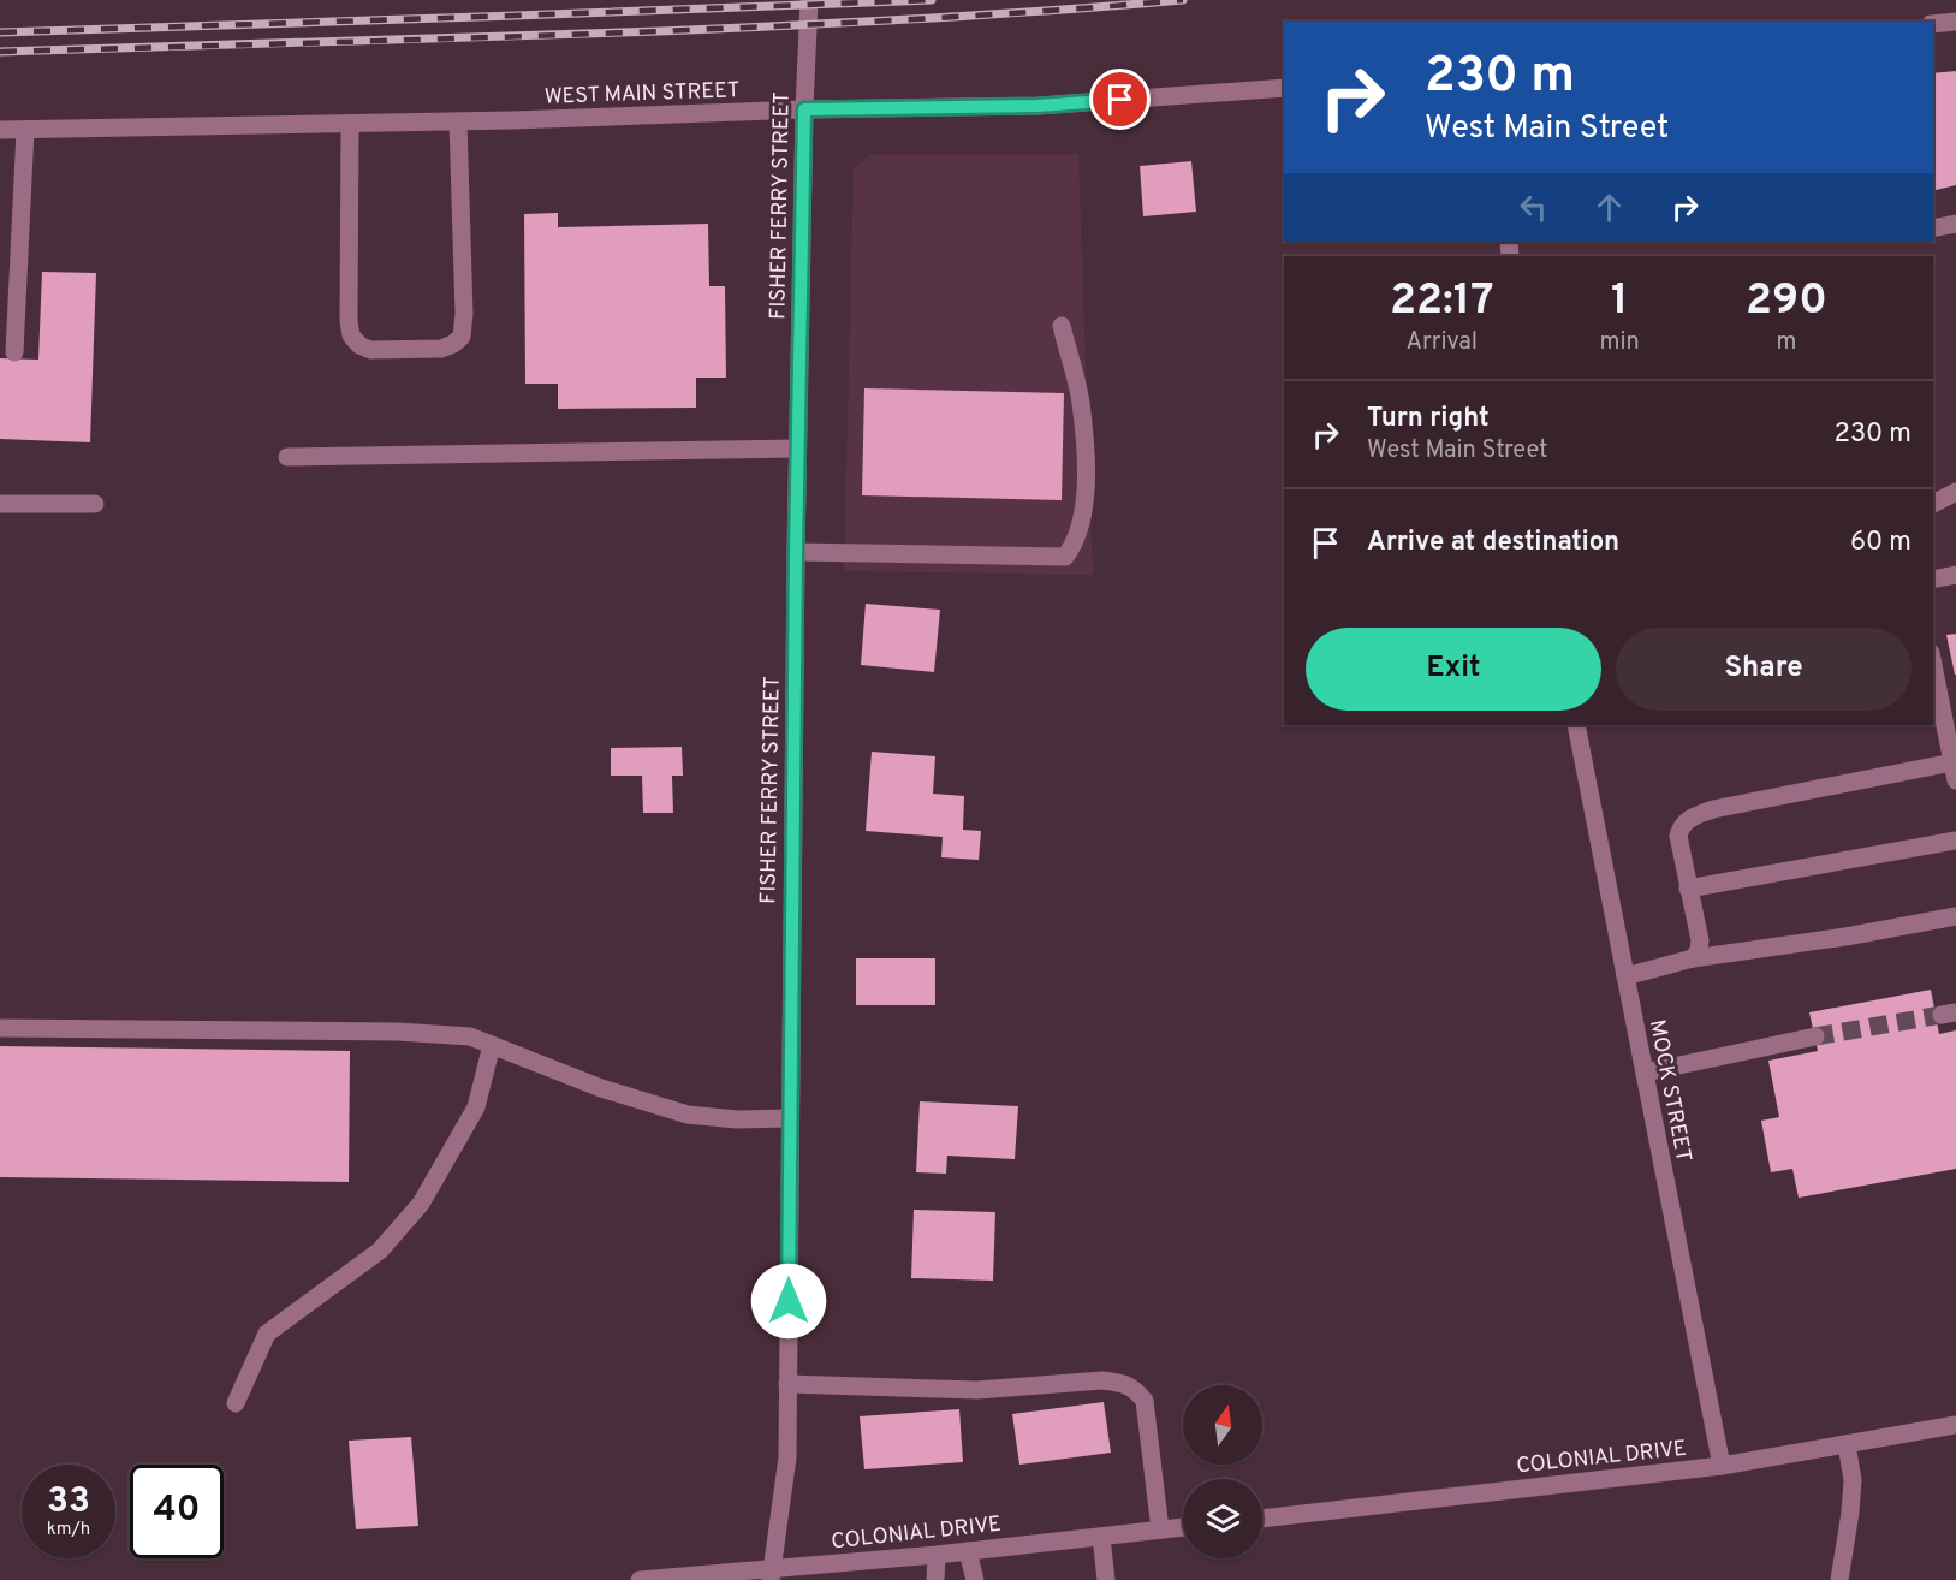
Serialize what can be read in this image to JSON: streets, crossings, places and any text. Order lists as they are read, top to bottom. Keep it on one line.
{"streets":{"street":["WEST MAIN STREET","FISHER FERRY STREET","MOCK STREET","COLONIAL DRIVE"]},"crossings":[["WEST MAIN STREET","FISHER FERRY STREET"],["FISHER FERRY STREET","COLONIAL DRIVE"],["MOCK STREET","COLONIAL DRIVE"]],"north":"top","page":{"turn":["230 m","West Main Street"],"eta":["22:17","Arrival","1","min","290","m"],"list":[{"name":"Turn right","note":"West Main Street","value":"230 m"},{"name":"Arrive at destination","value":"60 m"}],"buttons":["Exit","Share"],"speed":"33 km/h","limit":"40"}}
